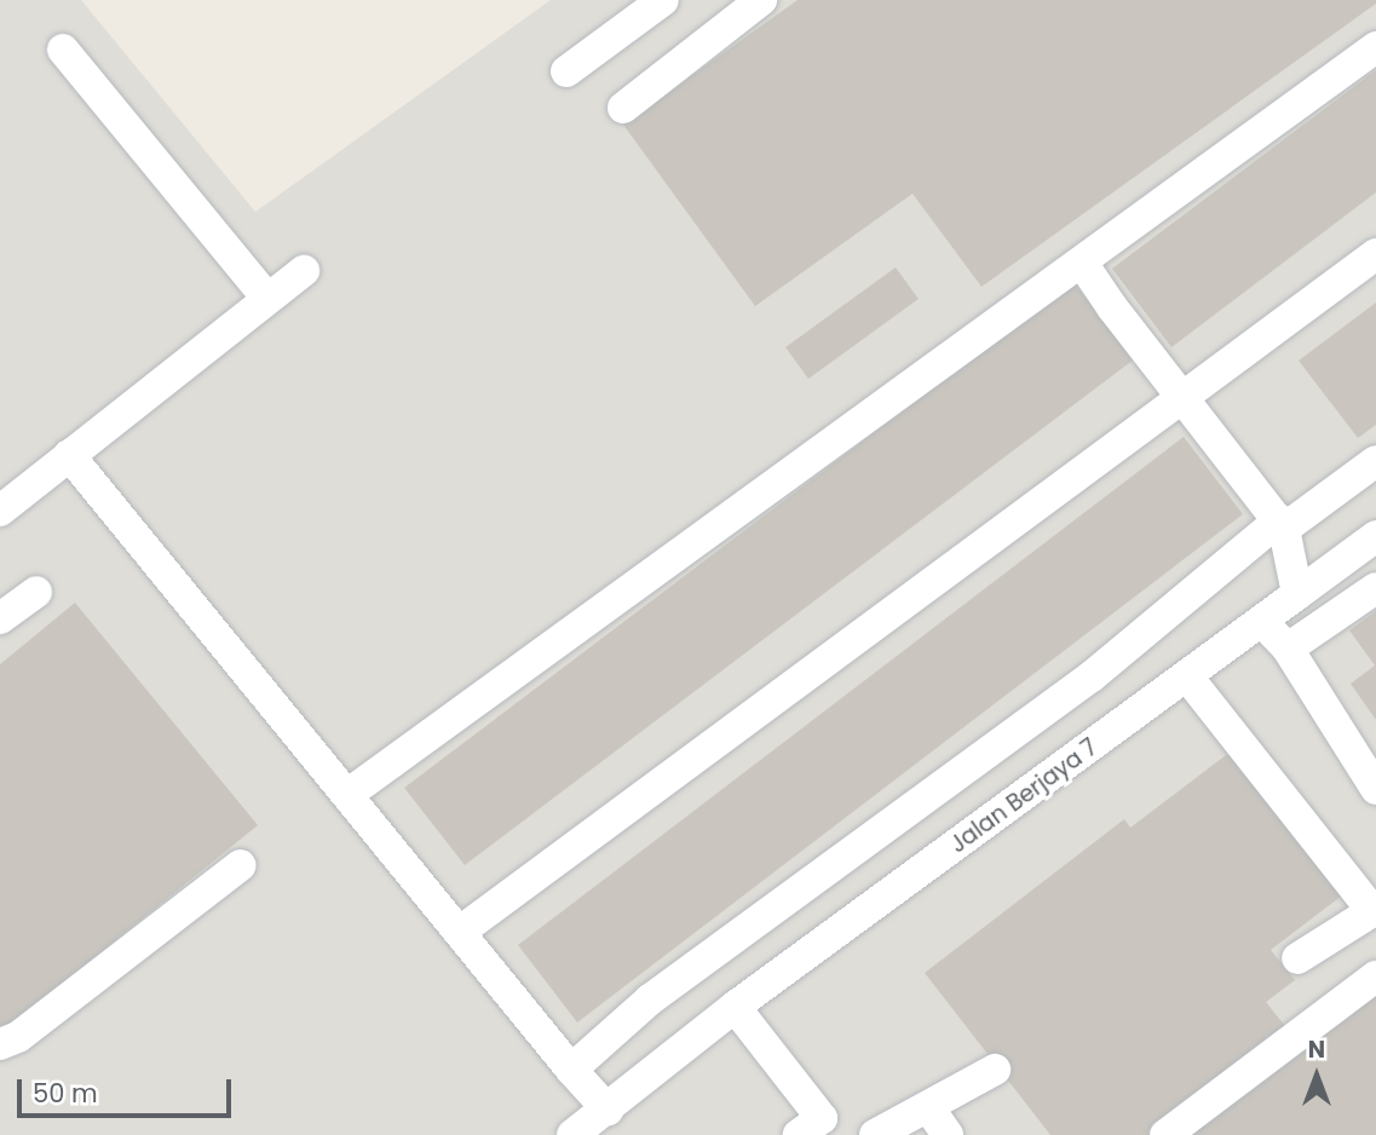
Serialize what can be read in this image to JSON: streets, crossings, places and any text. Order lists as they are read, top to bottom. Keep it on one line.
{"streets":{"street":["Jalan Berjaya 7"]},"scale_bar":"50 m","north":"top"}
